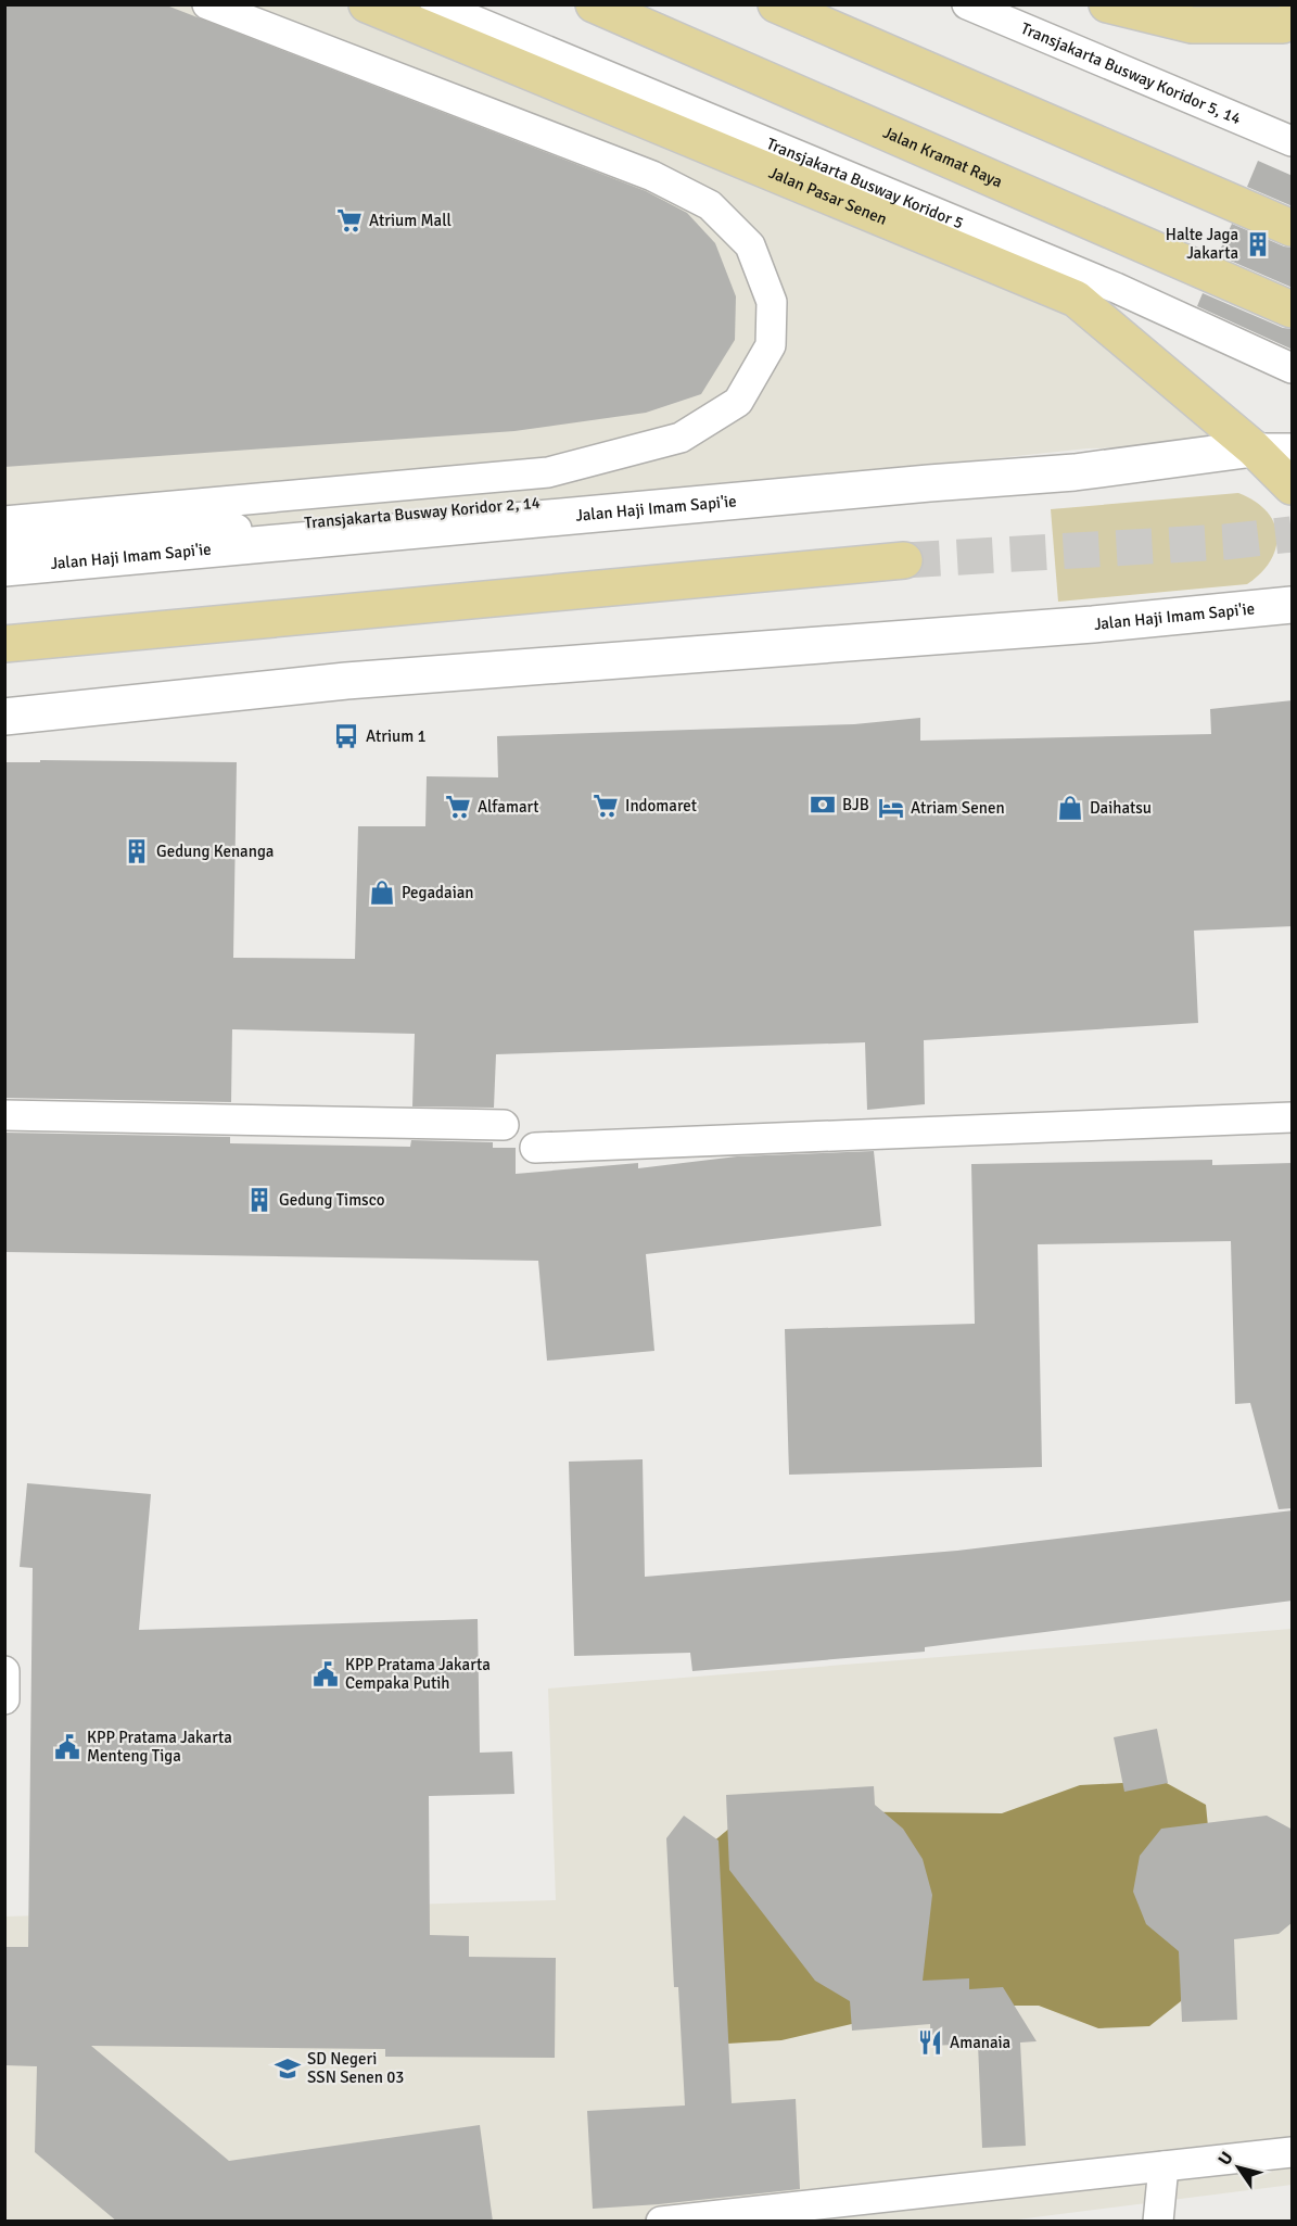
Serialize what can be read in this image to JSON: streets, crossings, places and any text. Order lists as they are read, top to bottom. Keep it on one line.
{"streets":{"main road":["Jalan Kramat Raya","Jalan Pasar Senen"],"street":["Jalan Haji Imam Sapi'ie"],"lane":["Transjakarta Busway Koridor 5, 14","Transjakarta Busway Koridor 5","Transjakarta Busway Koridor 2, 14"]},"crossings":[["Jalan Pasar Senen","Jalan Haji Imam Sapi'ie"],["Jalan Pasar Senen","Transjakarta Busway Koridor 2, 14"],["Jalan Haji Imam Sapi'ie","Transjakarta Busway Koridor 2, 14"]],"places":{"supermarket":["Atrium Mall","Indomaret","Alfamart"],"building":["Halte Jaga Jakarta","Gedung Kenanga","Gedung Timsco"],"bus stop":["Atrium 1"],"bank":["BJB"],"hotel":["Atriam Senen"],"shop":["Daihatsu","Pegadaian"],"public building":["KPP Pratama Jakarta Cempaka Putih","KPP Pratama Jakarta Menteng Tiga"],"restaurant":["Amanaia"],"school or university":["SD Negeri SSN Senen 03"]},"north":"top left"}
